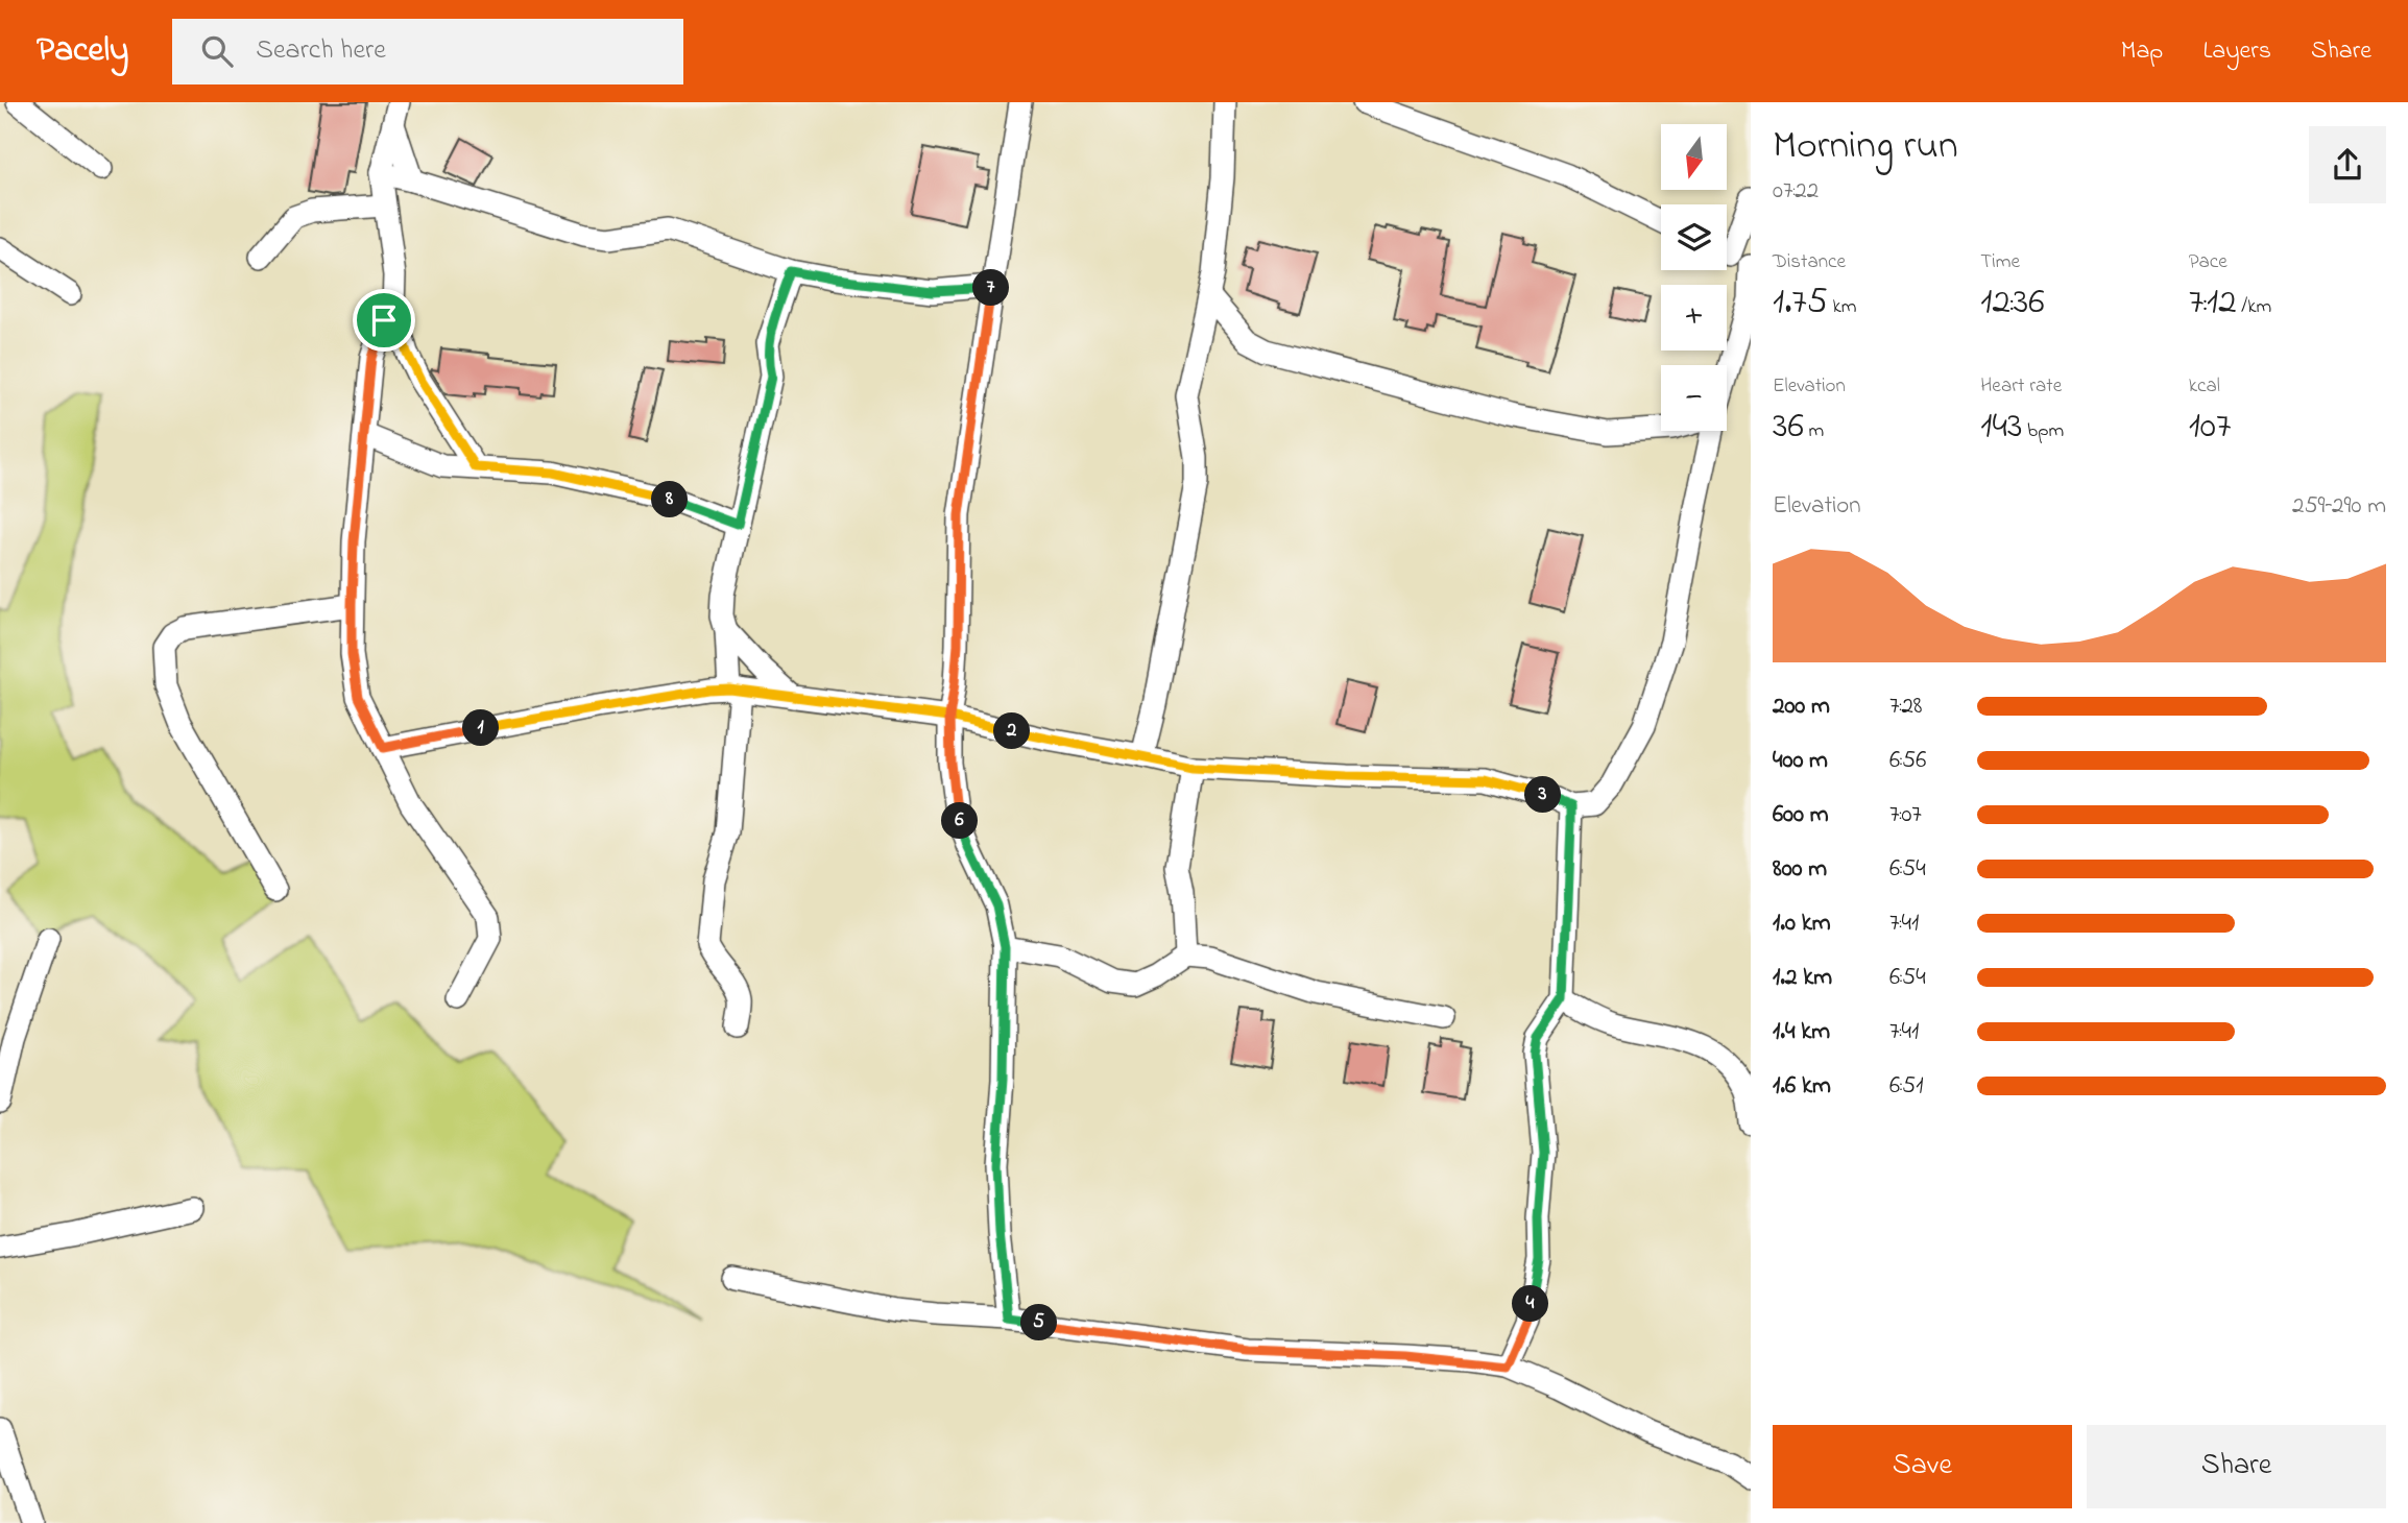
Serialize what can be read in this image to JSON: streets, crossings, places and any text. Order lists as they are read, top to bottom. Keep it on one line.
{"north":"bottom","page":{"header":"Pacely","search":"Search here","nav":["Map","Layers","Share"],"heading":["Morning run","07:22"],"map_buttons":["+","−"],"stats":[["Distance","1.75 km"],["Time","12:36"],["Pace","7:12 /km"],["Elevation","36 m"],["Heart rate","143 bpm"],["kcal","107"]],"pins":["7","8","1","2","3","6","4","5"],"chart":["Elevation","259–290 m"],"list":[{"name":"200 m","note":"7:28"},{"name":"400 m","note":"6:56"},{"name":"600 m","note":"7:07"},{"name":"800 m","note":"6:54"},{"name":"1.0 km","note":"7:41"},{"name":"1.2 km","note":"6:54"},{"name":"1.4 km","note":"7:41"},{"name":"1.6 km","note":"6:51"}],"buttons":["Save","Share"]}}
